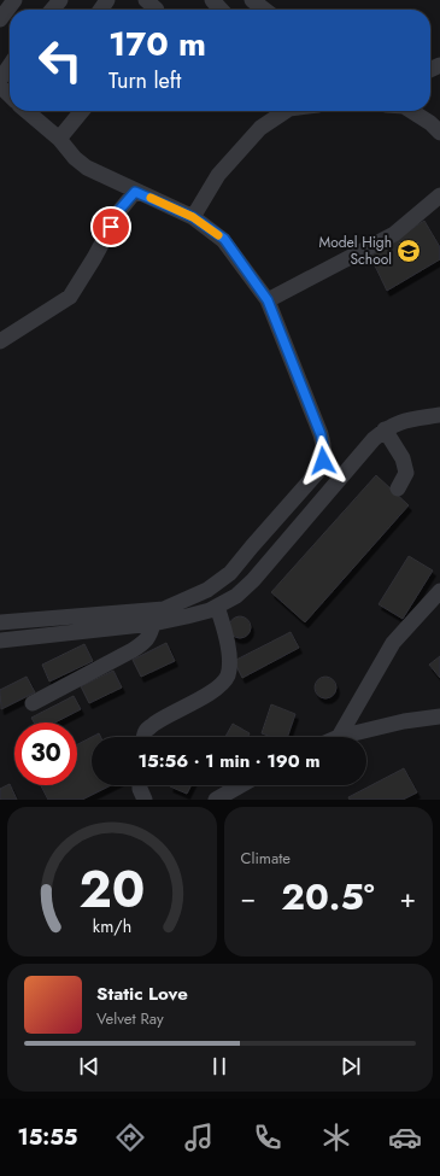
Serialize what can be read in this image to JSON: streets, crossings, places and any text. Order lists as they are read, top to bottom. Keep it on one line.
{"places":{"school or university":["Model High School"]},"page":{"turn":["170 m","Turn left"],"limit":"30","trip":"15:56 · 1 min · 190 m","tile":"Climate","heat":["−","20.5°","+"],"song":["Static Love","Velvet Ray"],"tabs":"15:55","gauge":["20","km/h"]}}
